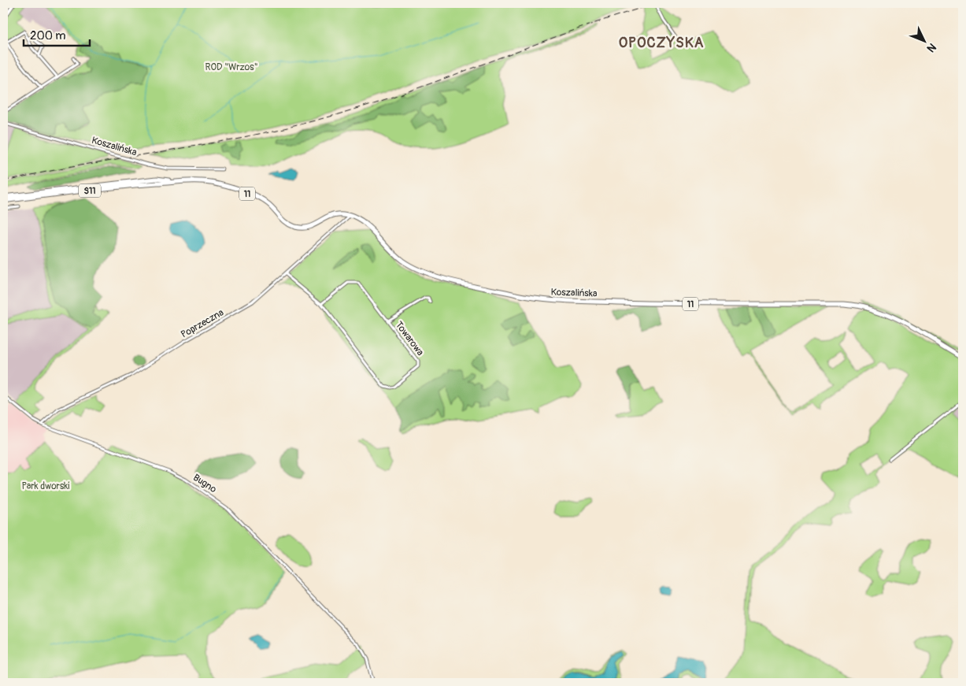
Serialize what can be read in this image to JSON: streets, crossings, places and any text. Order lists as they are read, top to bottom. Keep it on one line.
{"streets":{"highway":["Koszalińska","S11","11"],"street":["Poprzeczna","Towarowa","Bugno"]},"crossings":[["Koszalińska","11"],["Koszalińska","Poprzeczna"],["S11","11"],["11","Poprzeczna"],["Poprzeczna","Bugno"]],"districts":["OPOCZYSKA"],"parks":["ROD \"Wrzos\"","Park dworski"],"scale_bar":"200 m","north":"bottom right"}
